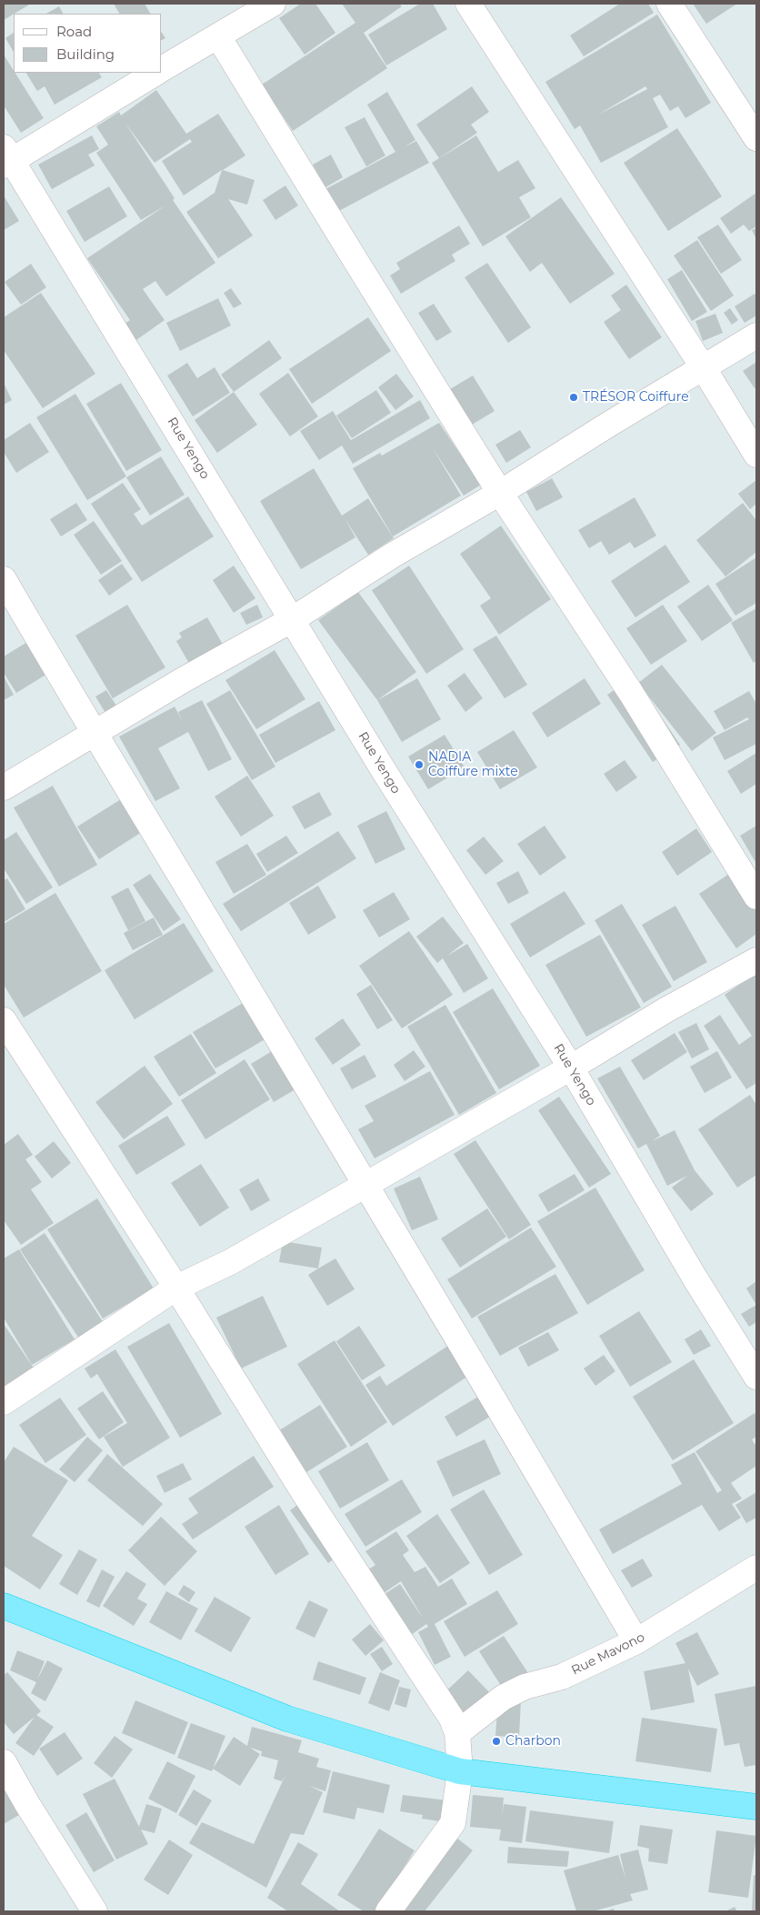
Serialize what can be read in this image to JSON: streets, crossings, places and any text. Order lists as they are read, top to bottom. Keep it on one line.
{"streets":{"street":["Rue Yengo","Rue Mavono"]},"places":["TRÉSOR Coiffure","NADIA Coiffure mixte","Charbon"],"legend":["Road","Building"]}
